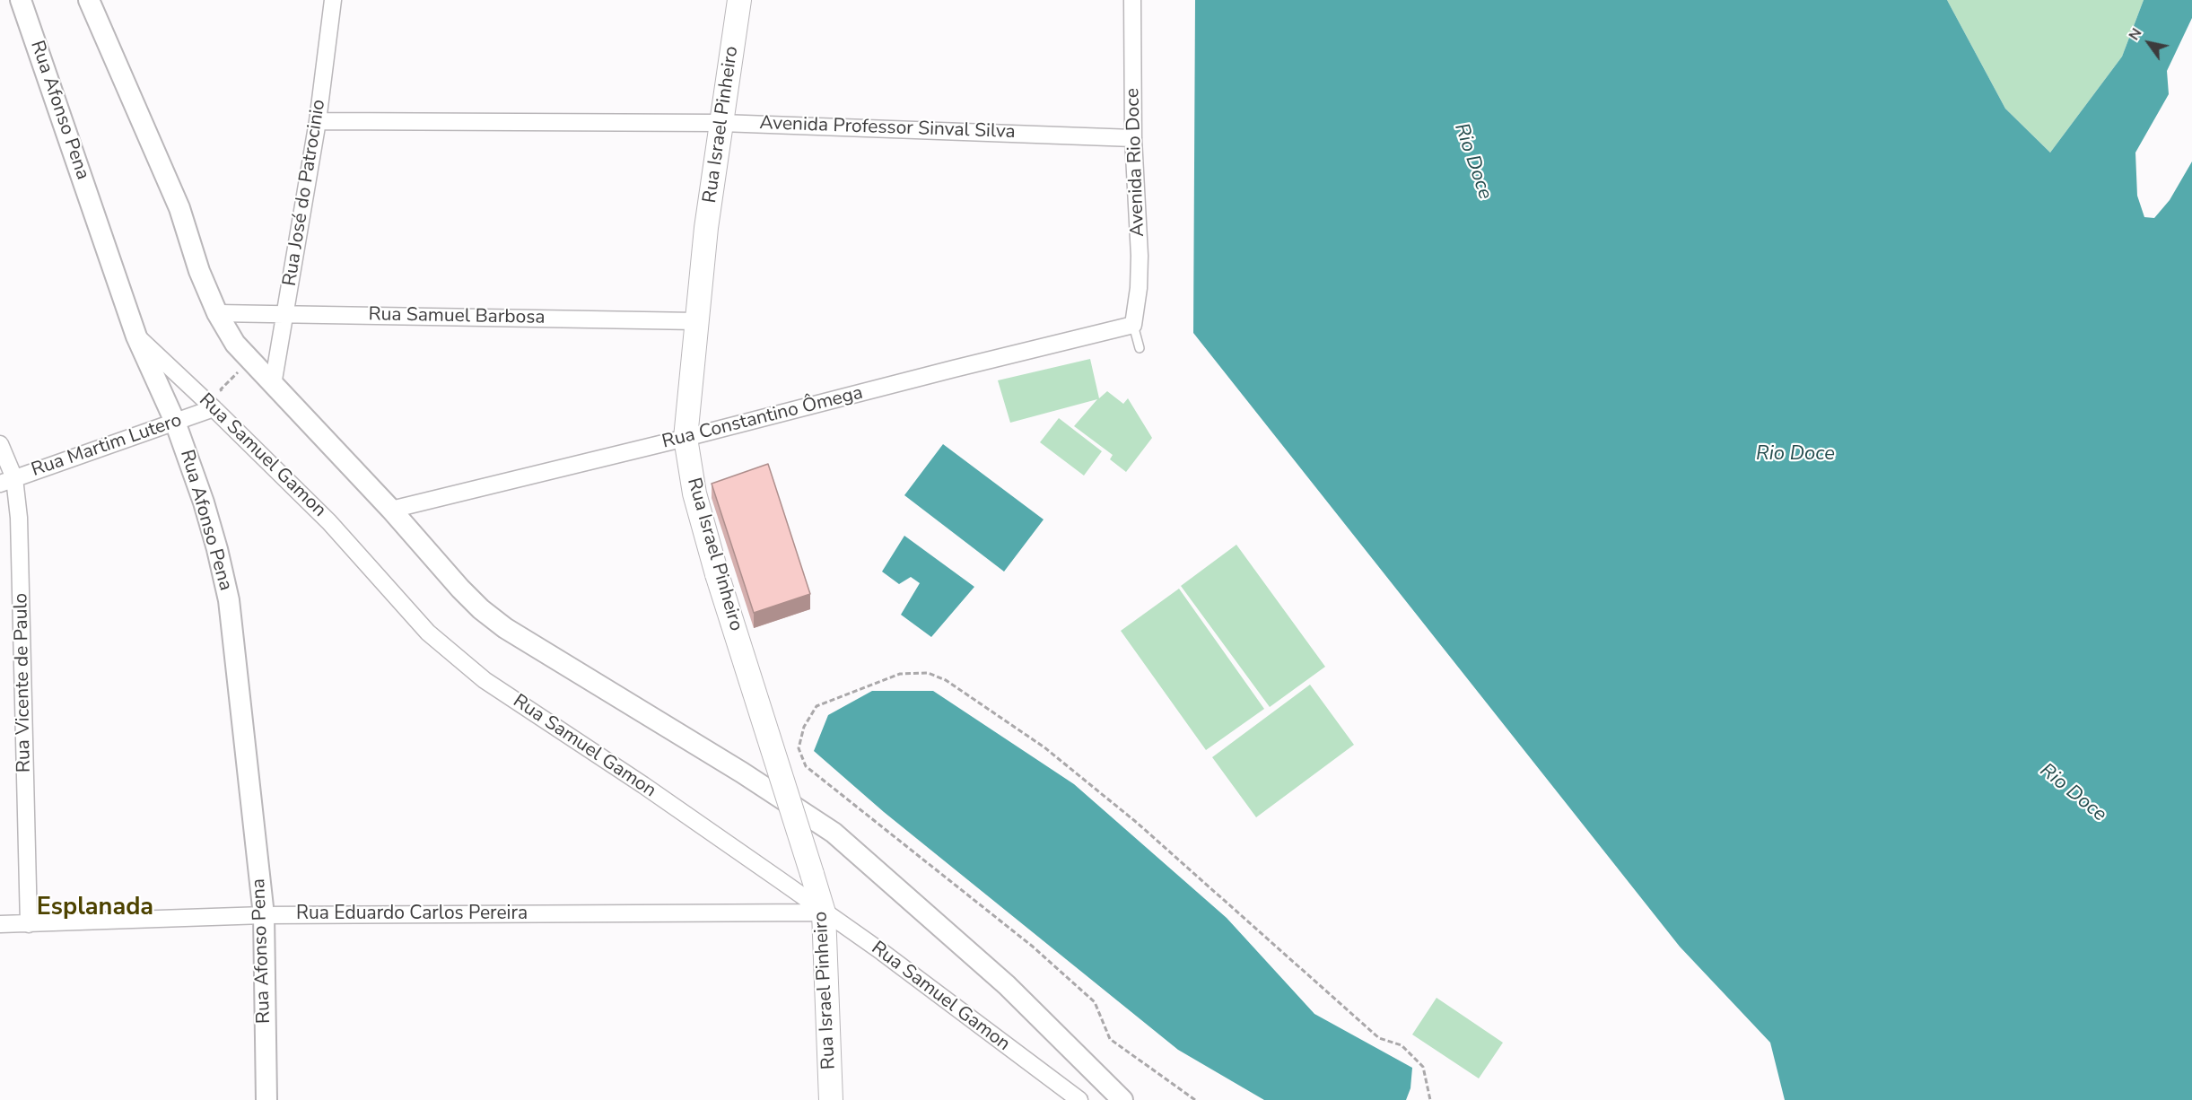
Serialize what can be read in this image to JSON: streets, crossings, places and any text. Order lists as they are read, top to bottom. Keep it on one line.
{"streets":{"main road":["Rua Israel Pinheiro"],"street":["Rua Afonso Pena","Avenida Professor Sinval Silva","Avenida Rio Doce","Rua José do Patrocinio","Rua Samuel Barbosa","Rua Constantino Ômega","Rua Martim Lutero","Rua Samuel Gamon","Rua Vicente de Paulo","Rua Eduardo Carlos Pereira"]},"crossings":[["Rua Afonso Pena","Rua Martim Lutero"],["Rua Afonso Pena","Rua Samuel Gamon"],["Rua Afonso Pena","Rua Eduardo Carlos Pereira"],["Rua Israel Pinheiro","Avenida Professor Sinval Silva"],["Rua Israel Pinheiro","Rua Samuel Barbosa"],["Rua Israel Pinheiro","Rua Constantino Ômega"],["Rua Israel Pinheiro","Rua Samuel Gamon"],["Rua Israel Pinheiro","Rua Eduardo Carlos Pereira"],["Avenida Professor Sinval Silva","Avenida Rio Doce"],["Avenida Professor Sinval Silva","Rua José do Patrocinio"],["Avenida Rio Doce","Rua Constantino Ômega"],["Rua José do Patrocinio","Rua Samuel Barbosa"],["Rua Martim Lutero","Rua Samuel Gamon"],["Rua Martim Lutero","Rua Vicente de Paulo"],["Rua Samuel Gamon","Rua Eduardo Carlos Pereira"],["Rua Vicente de Paulo","Rua Eduardo Carlos Pereira"]],"districts":["Esplanada"],"water":["Rio Doce"],"north":"top left"}
